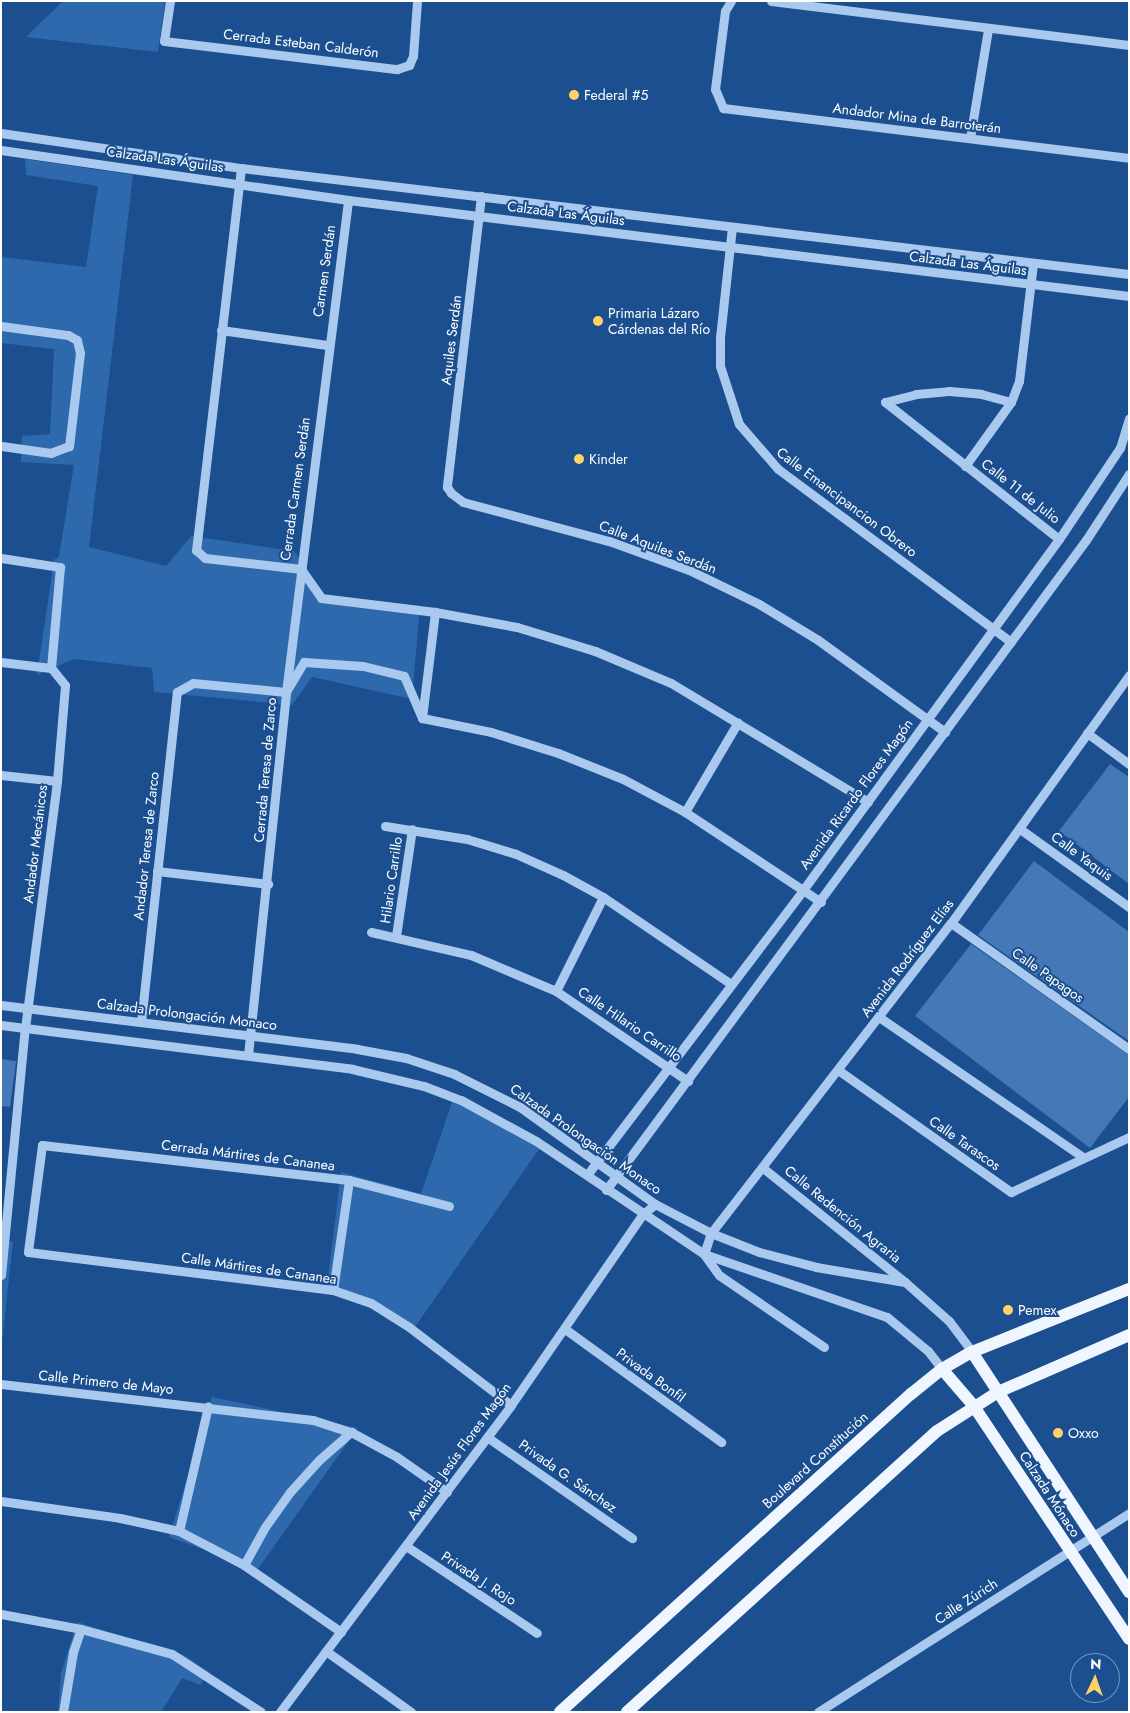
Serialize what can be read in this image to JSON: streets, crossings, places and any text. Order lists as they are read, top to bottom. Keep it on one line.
{"streets":{"main road":["Boulevard Constitución","Calzada Mónaco"],"street":["Cerrada Esteban Calderón","Andador Mina de Barroterán","Calzada Las Águilas","Carmen Serdán","Aquiles Serdán","Cerrada Carmen Serdán","Calle 11 de Julio","Calle Emancipancion Obrero","Calle Aquiles Serdán","Cerrada Teresa de Zarco","Avenida Ricardo Flores Magón","Andador Mecánicos","Andador Teresa de Zarco","Calle Yaquis","Hilario Carrillo","Avenida Rodríguez Elías","Calle Papagos","Calzada Prolongación Monaco","Calle Hilario Carrillo","Calle Tarascos","Cerrada Mártires de Cananea","Calle Redención Agraria","Calle Mártires de Cananea","Privada Bonfil","Calle Primero de Mayo","Avenida Jesús Flores Magón","Privada G. Sánchez","Privada J. Rojo","Calle Zúrich"]},"crossings":[["Calzada Las Águilas","Carmen Serdán"],["Calzada Las Águilas","Aquiles Serdán"],["Calzada Las Águilas","Cerrada Carmen Serdán"],["Calzada Las Águilas","Calle 11 de Julio"],["Calzada Las Águilas","Calle Emancipancion Obrero"],["Carmen Serdán","Cerrada Carmen Serdán"],["Aquiles Serdán","Calle Aquiles Serdán"],["Calle 11 de Julio","Avenida Ricardo Flores Magón"],["Calle Emancipancion Obrero","Avenida Ricardo Flores Magón"],["Calle Aquiles Serdán","Avenida Ricardo Flores Magón"],["Cerrada Teresa de Zarco","Andador Teresa de Zarco"],["Cerrada Teresa de Zarco","Calzada Prolongación Monaco"],["Avenida Ricardo Flores Magón","Calzada Prolongación Monaco"],["Avenida Ricardo Flores Magón","Calle Hilario Carrillo"],["Andador Mecánicos","Calzada Prolongación Monaco"],["Andador Teresa de Zarco","Calzada Prolongación Monaco"],["Calle Yaquis","Avenida Rodríguez Elías"],["Hilario Carrillo","Calle Hilario Carrillo"],["Avenida Rodríguez Elías","Calle Papagos"],["Avenida Rodríguez Elías","Calzada Prolongación Monaco"],["Avenida Rodríguez Elías","Calle Tarascos"],["Avenida Rodríguez Elías","Calle Redención Agraria"],["Calzada Prolongación Monaco","Calle Redención Agraria"],["Calzada Prolongación Monaco","Avenida Jesús Flores Magón"],["Calzada Prolongación Monaco","Boulevard Constitución"],["Calzada Prolongación Monaco","Calzada Mónaco"],["Cerrada Mártires de Cananea","Calle Mártires de Cananea"],["Calle Mártires de Cananea","Avenida Jesús Flores Magón"],["Privada Bonfil","Avenida Jesús Flores Magón"],["Calle Primero de Mayo","Avenida Jesús Flores Magón"],["Avenida Jesús Flores Magón","Privada G. Sánchez"],["Avenida Jesús Flores Magón","Privada J. Rojo"],["Boulevard Constitución","Calzada Mónaco"],["Calzada Mónaco","Calle Zúrich"]],"places":["Federal #5","Primaria Lázaro Cárdenas del Río","Kinder","Pemex","Oxxo"],"north":"top"}
